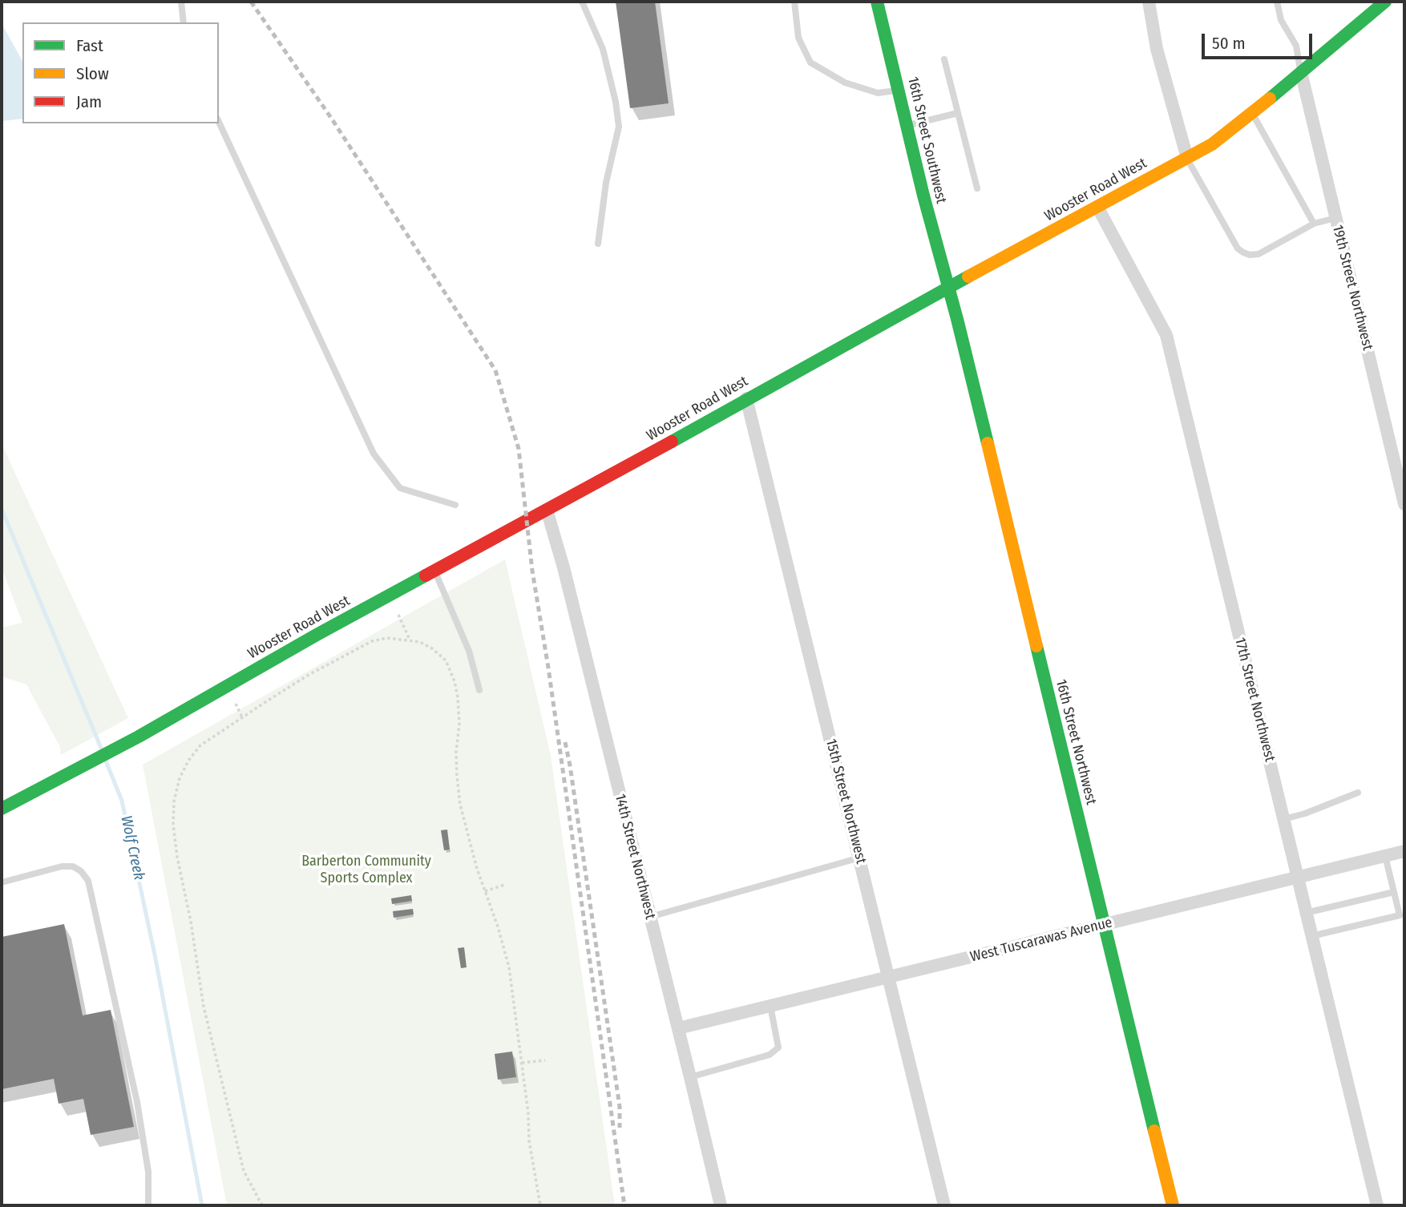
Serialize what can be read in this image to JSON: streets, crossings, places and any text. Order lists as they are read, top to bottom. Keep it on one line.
{"streets":{"main road":["16th Street Southwest","Wooster Road West","16th Street Northwest"],"street":["19th Street Northwest","17th Street Northwest","15th Street Northwest","14th Street Northwest","West Tuscarawas Avenue"]},"crossings":[["16th Street Southwest","Wooster Road West"],["16th Street Southwest","16th Street Northwest"],["Wooster Road West","19th Street Northwest"],["Wooster Road West","17th Street Northwest"],["Wooster Road West","16th Street Northwest"],["Wooster Road West","15th Street Northwest"],["Wooster Road West","14th Street Northwest"],["17th Street Northwest","West Tuscarawas Avenue"],["16th Street Northwest","West Tuscarawas Avenue"],["15th Street Northwest","West Tuscarawas Avenue"],["14th Street Northwest","West Tuscarawas Avenue"]],"water":["Wolf Creek"],"parks":["Barberton Community Sports Complex"],"legend":["Fast","Slow","Jam"],"scale_bar":"50 m"}
